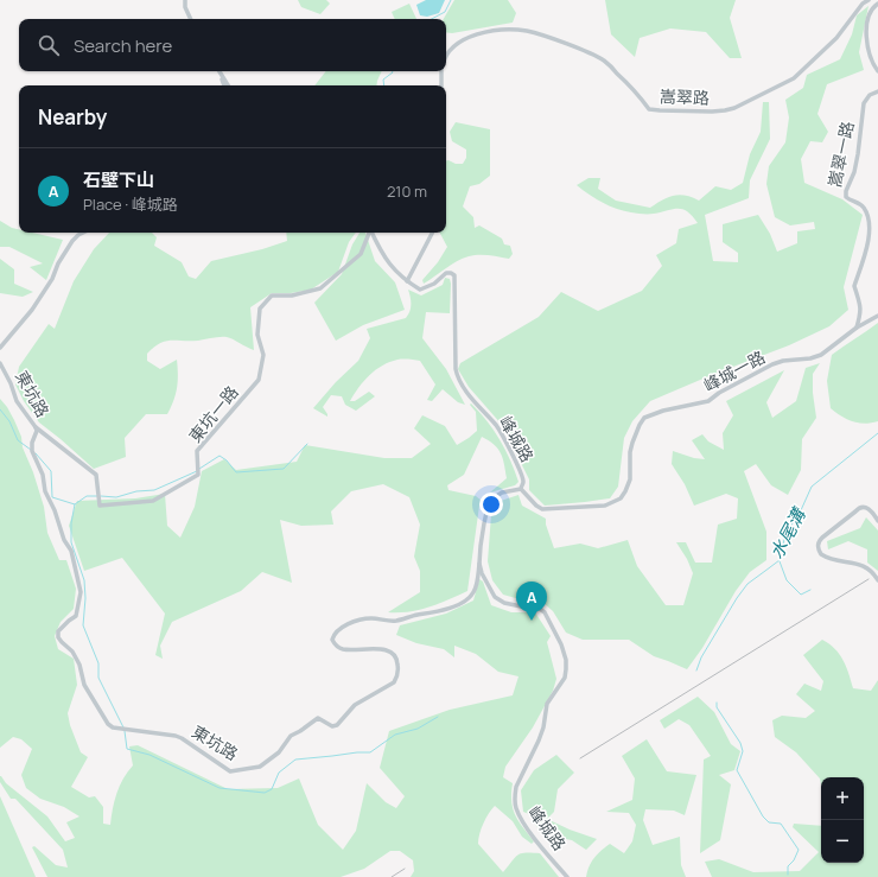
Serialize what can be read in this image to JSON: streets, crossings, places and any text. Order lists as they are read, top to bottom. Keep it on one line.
{"streets":{"street":["嵩翠路","嵩翠一路","峰城一路","東坑路","東坑一路","峰城路"]},"crossings":[["嵩翠一路","峰城一路"],["峰城一路","峰城路"],["東坑路","東坑一路"],["東坑路","峰城路"]],"water":["水尾溝"],"page":{"search":"Search here","heading":"Nearby","list":[{"mark":"A","name":"石壁下山","note":"Place · 峰城路","value":"210 m"}],"pins":"A","map_buttons":["+","−"]}}
